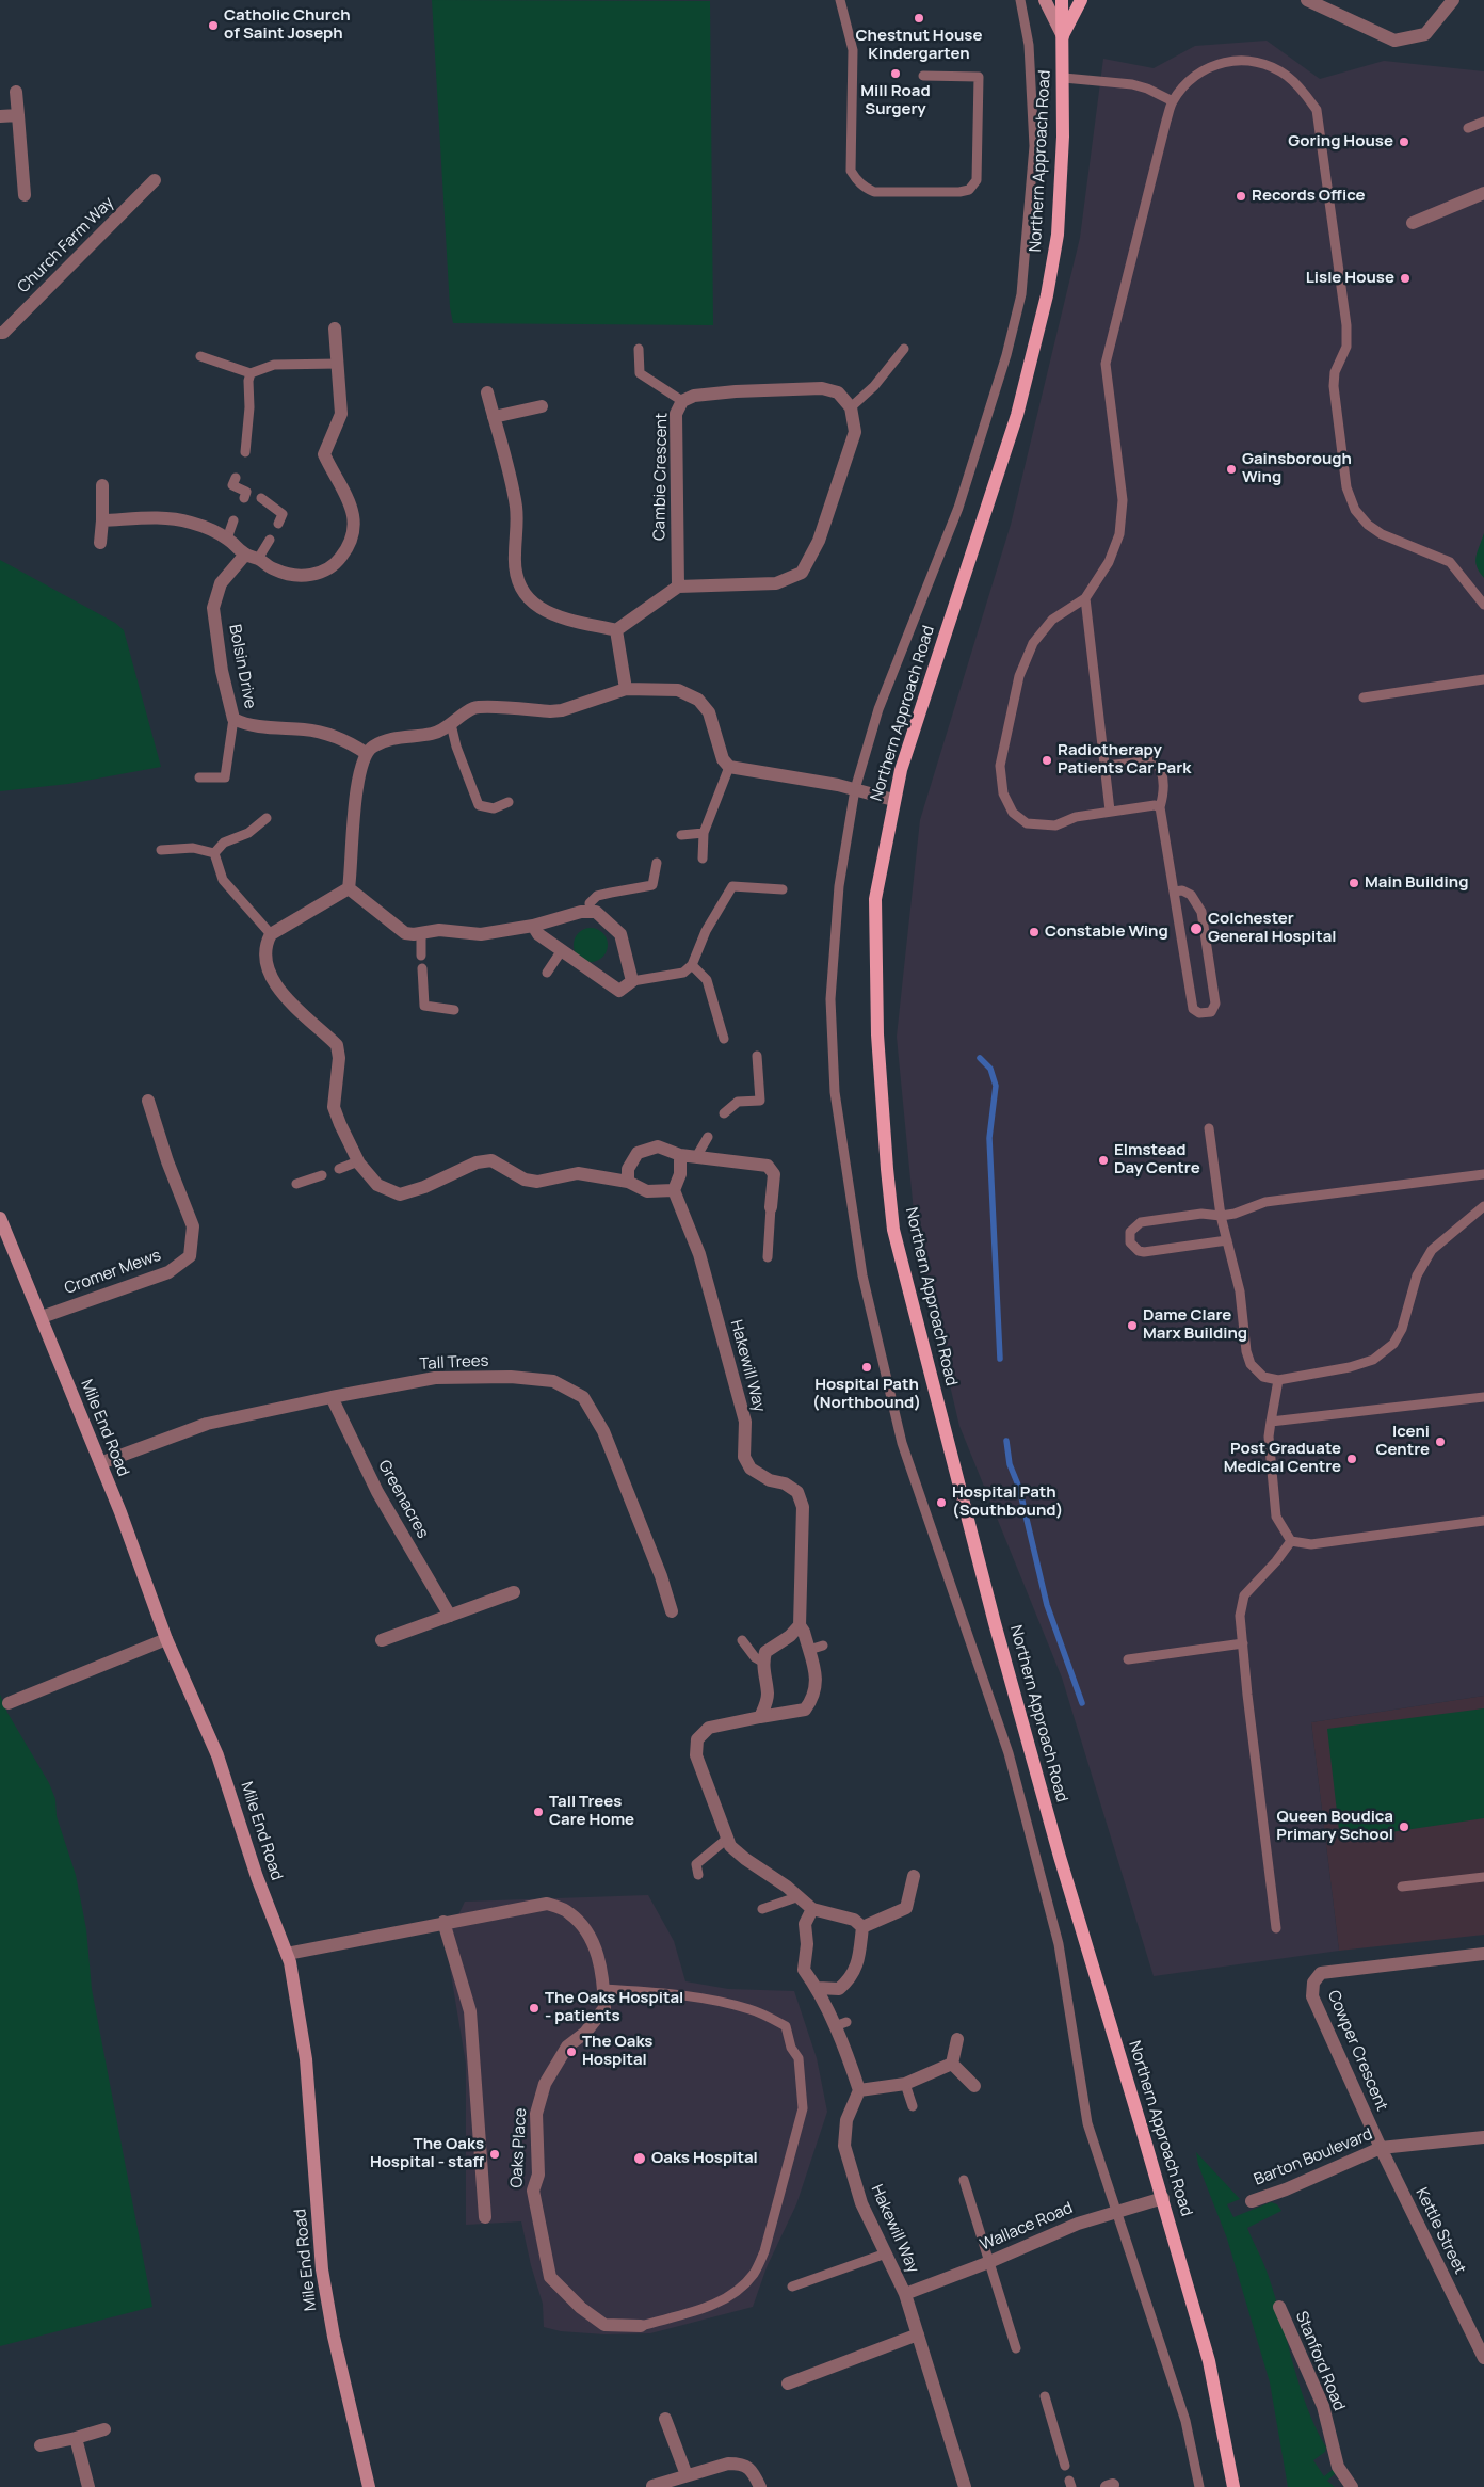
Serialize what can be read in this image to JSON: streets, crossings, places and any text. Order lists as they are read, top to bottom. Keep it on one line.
{"streets":{"main road":["Northern Approach Road"],"street":["Church Farm Way","Cambie Crescent","Bolsin Drive","Cromer Mews","Tall Trees","Hakewill Way","Mile End Road","Greenacres","Cowper Crescent","Oaks Place","Barton Boulevard","Wallace Road","Kettle Street","Stanford Road"]},"crossings":[["Northern Approach Road","Wallace Road"],["Cromer Mews","Mile End Road"],["Tall Trees","Mile End Road"],["Tall Trees","Greenacres"],["Hakewill Way","Wallace Road"],["Mile End Road","Oaks Place"],["Cowper Crescent","Barton Boulevard"],["Cowper Crescent","Kettle Street"],["Barton Boulevard","Kettle Street"]],"places":["Chestnut House Kindergarten","Catholic Church of Saint Joseph","Mill Road Surgery","Goring House","Records Office","Lisle House","Gainsborough Wing","Radiotherapy Patients Car Park","Main Building","Colchester General Hospital","Constable Wing","Elmstead Day Centre","Dame Clare Marx Building","Hospital Path (Northbound)","Iceni Centre","Post Graduate Medical Centre","Hospital Path (Southbound)","Tall Trees Care Home","Queen Boudica Primary School","The Oaks Hospital - patients","The Oaks Hospital","The Oaks Hospital - staff","Oaks Hospital"]}
